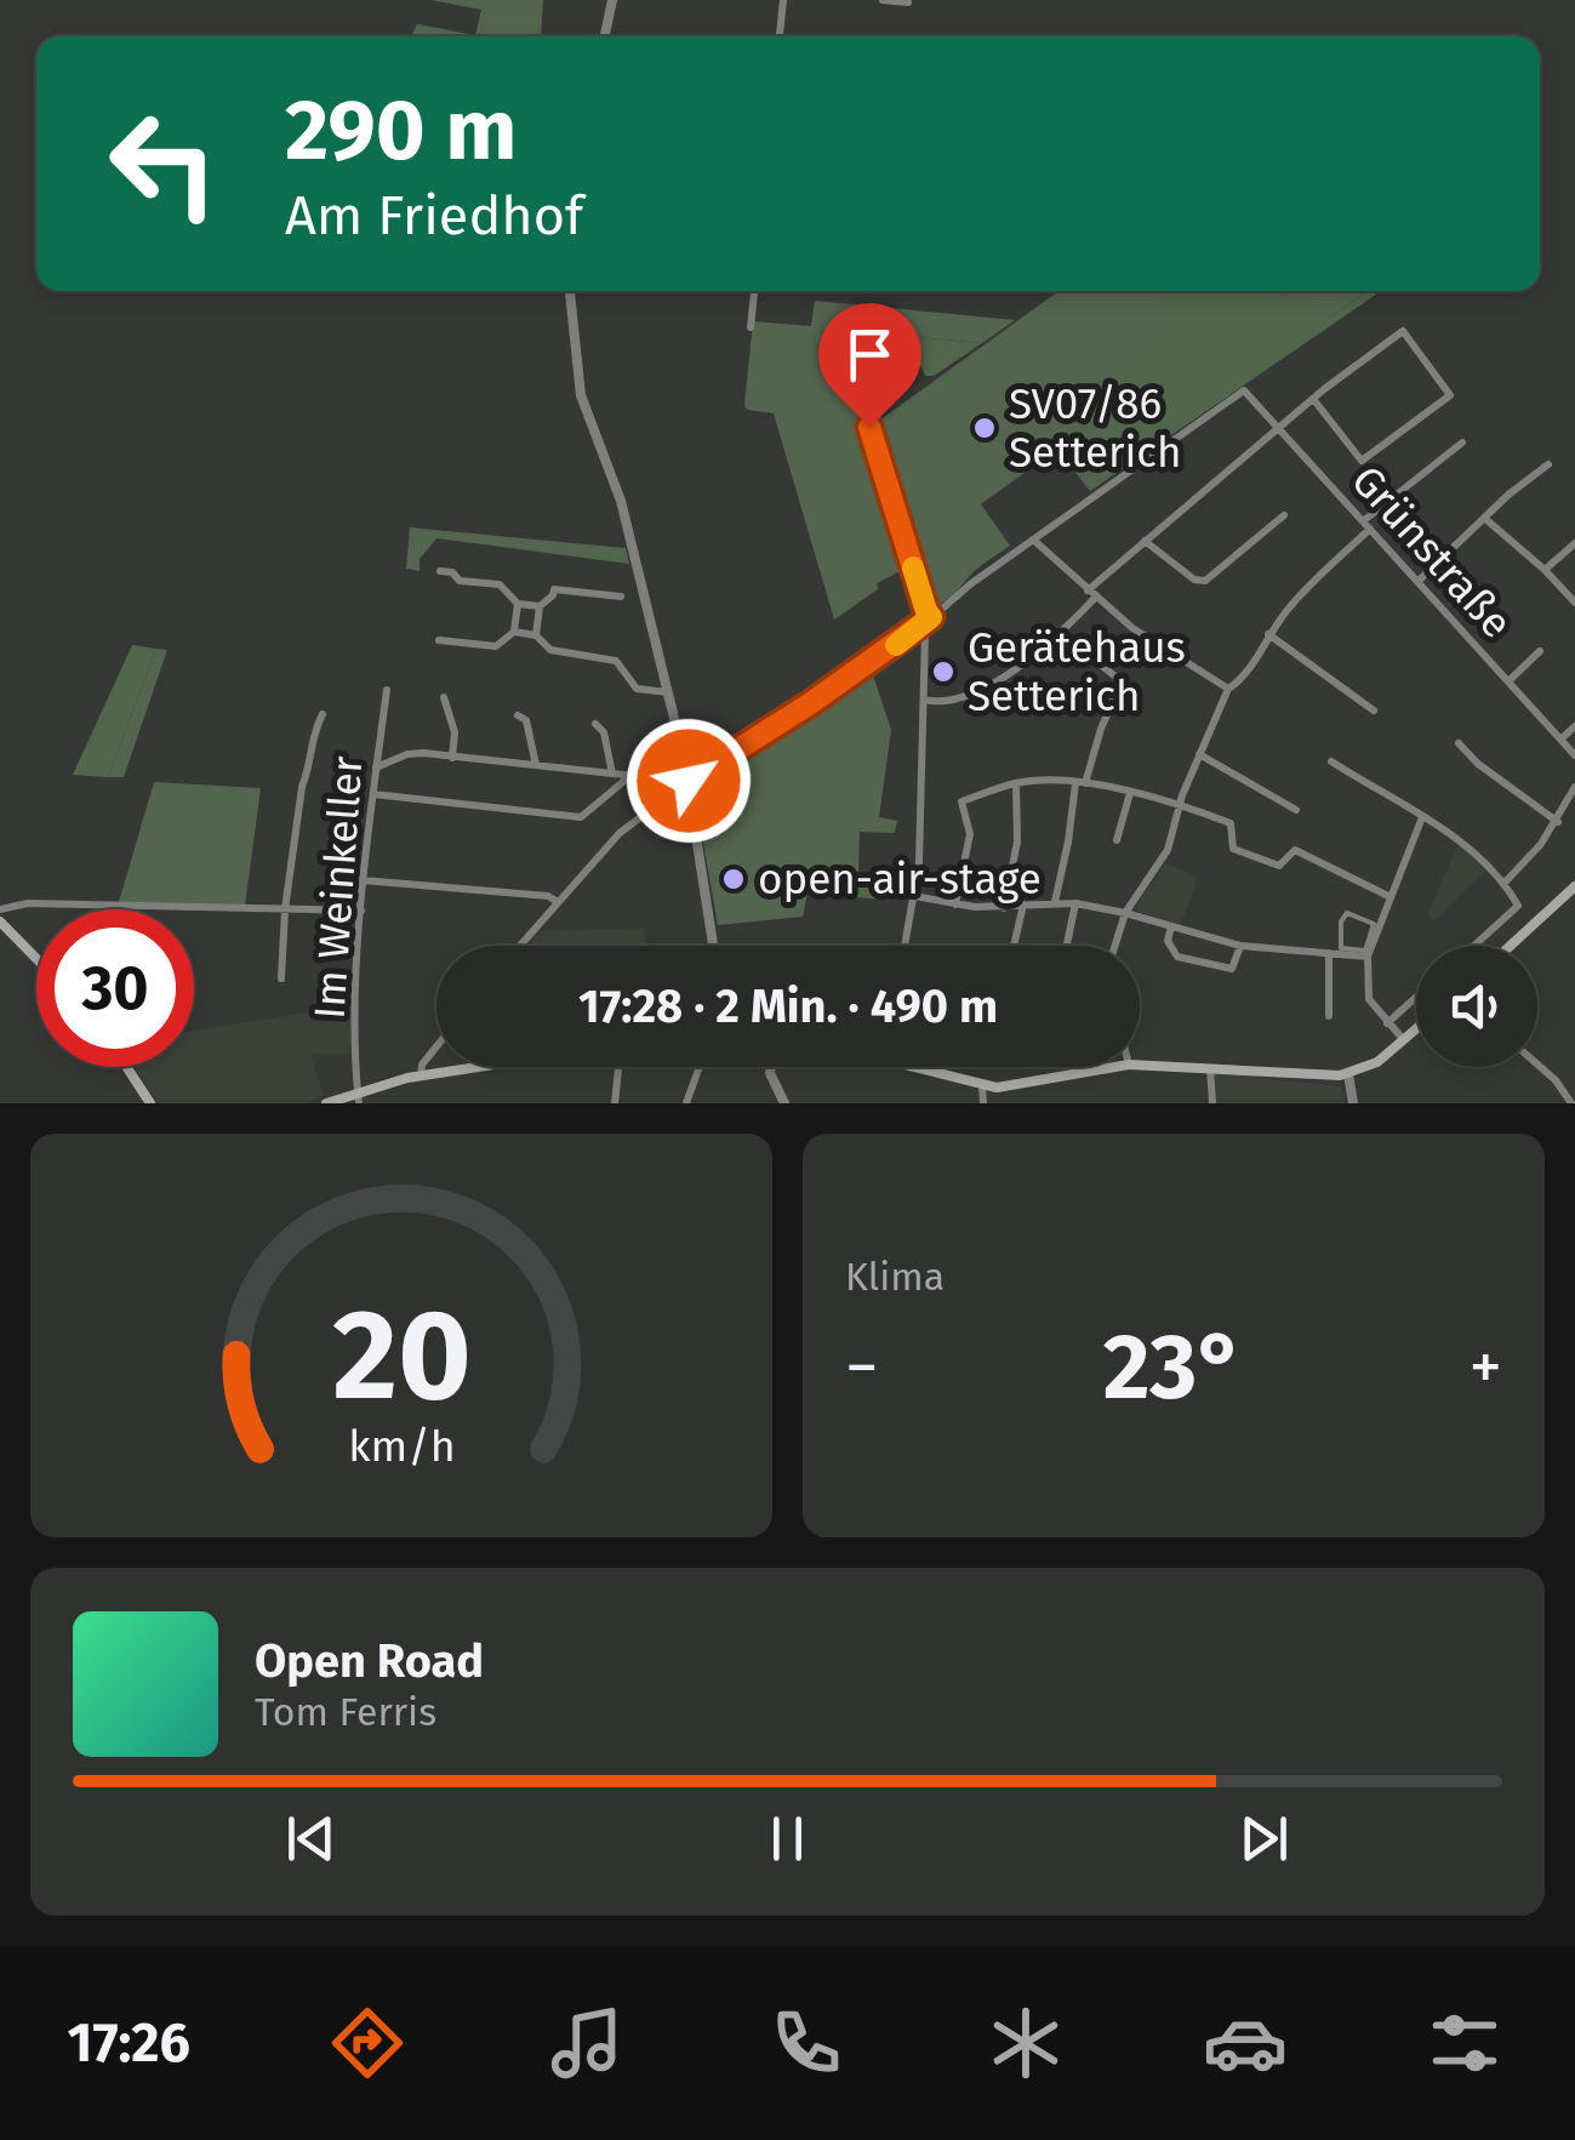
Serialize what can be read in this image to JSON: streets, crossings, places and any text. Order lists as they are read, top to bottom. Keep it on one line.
{"streets":{"street":["Grünstraße","Im Weinkeller"]},"places":["SV07/86 Setterich","Gerätehaus Setterich","open-air-stage"],"page":{"turn":["290 m","Am Friedhof"],"limit":"30","trip":"17:28 · 2 Min. · 490 m","tile":"Klima","heat":["−","23°","+"],"song":["Open Road","Tom Ferris"],"tabs":"17:26","gauge":["20","km/h"]}}
